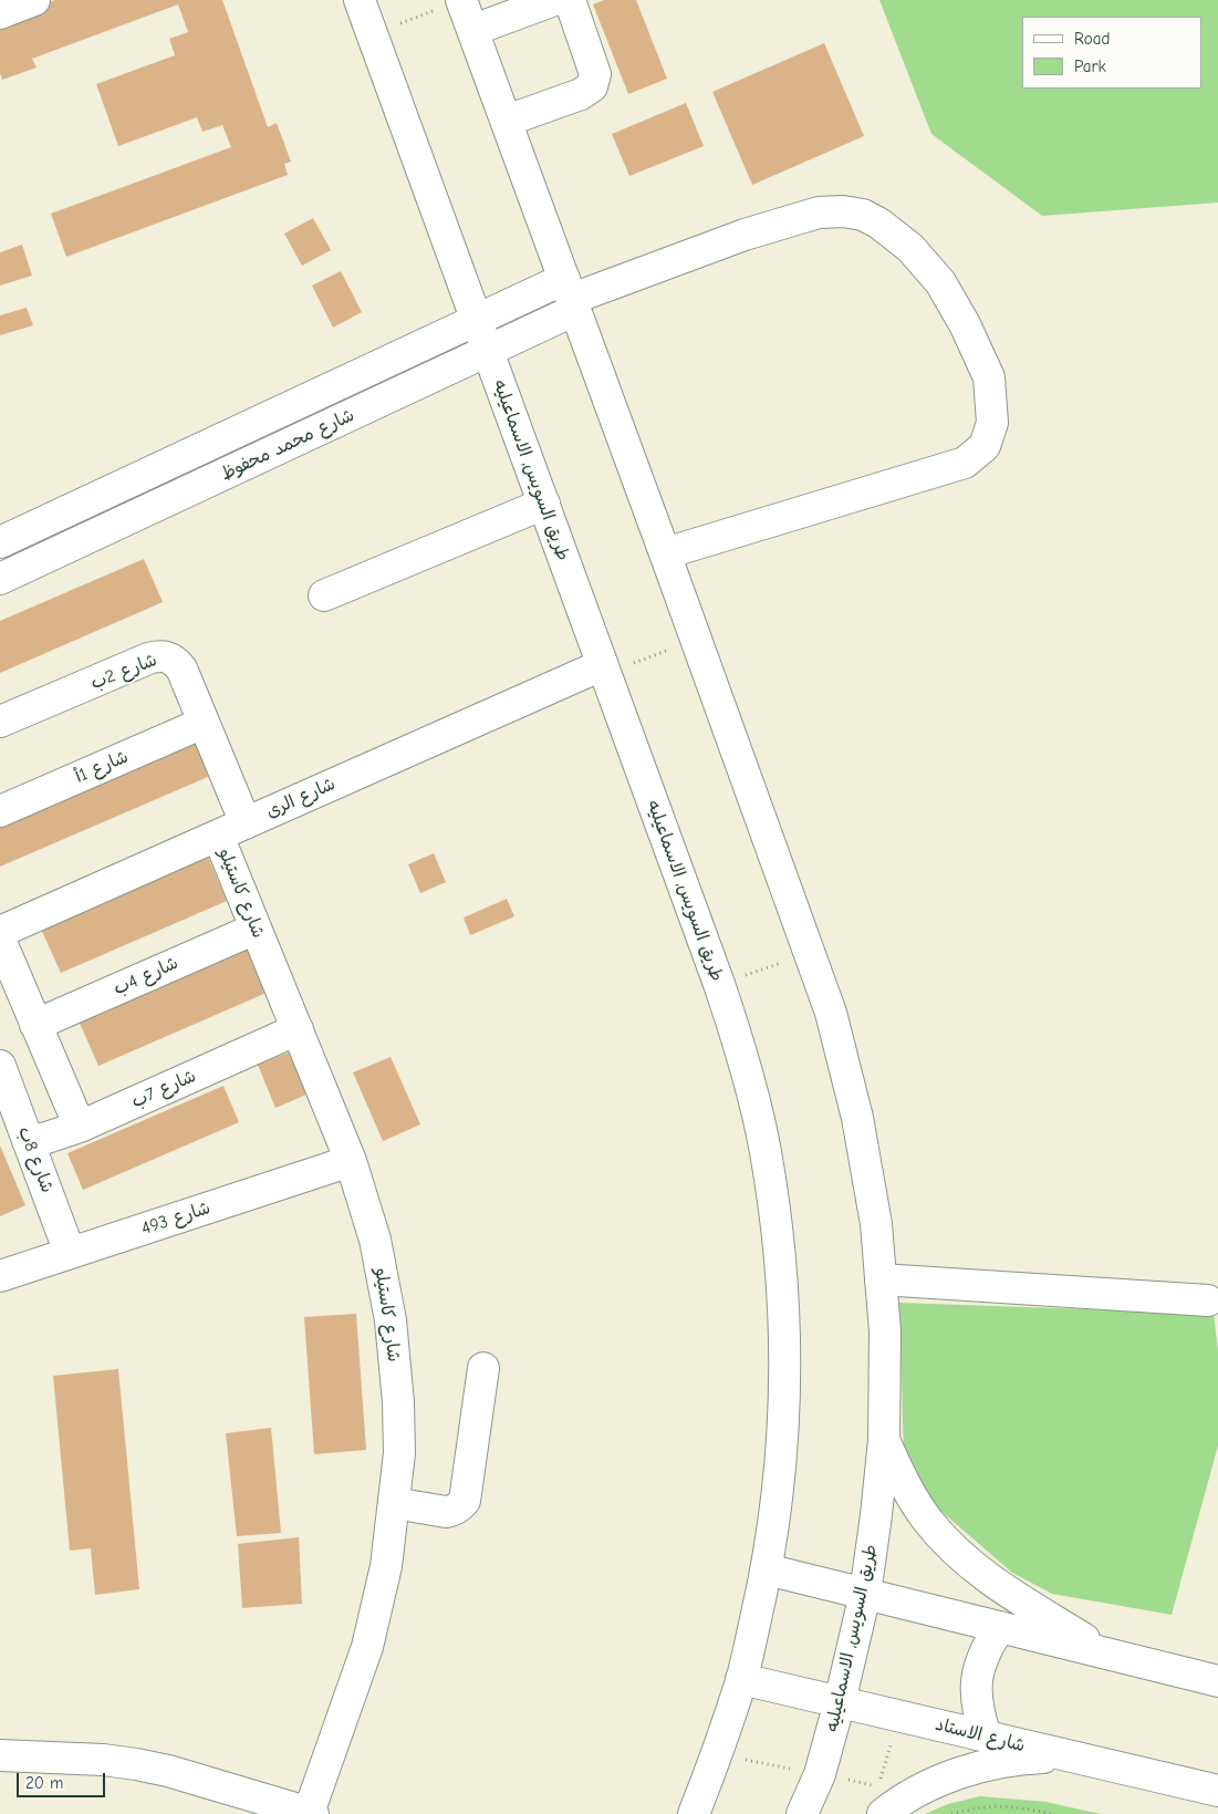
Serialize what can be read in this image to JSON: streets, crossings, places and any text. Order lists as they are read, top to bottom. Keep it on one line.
{"streets":{"main road":["شارع محمد محفوظ","طريق السويس, الاسماعيليه","شارع 2ب","شارع 1أ","شارع الرى","شارع كاستيلو","شارع 4ب","شارع 7ب","شارع 8ب","شارع 493","شارع الاستاد"]},"crossings":[["شارع محمد محفوظ","طريق السويس, الاسماعيليه"],["طريق السويس, الاسماعيليه","شارع الرى"],["طريق السويس, الاسماعيليه","شارع الاستاد"],["شارع 2ب","شارع 1أ"],["شارع 2ب","شارع الرى"],["شارع الرى","شارع كاستيلو"],["شارع كاستيلو","شارع 4ب"],["شارع كاستيلو","شارع 7ب"],["شارع كاستيلو","شارع 493"],["شارع 7ب","شارع 8ب"],["شارع 8ب","شارع 493"]],"legend":["Road","Park"],"scale_bar":"20 m"}
